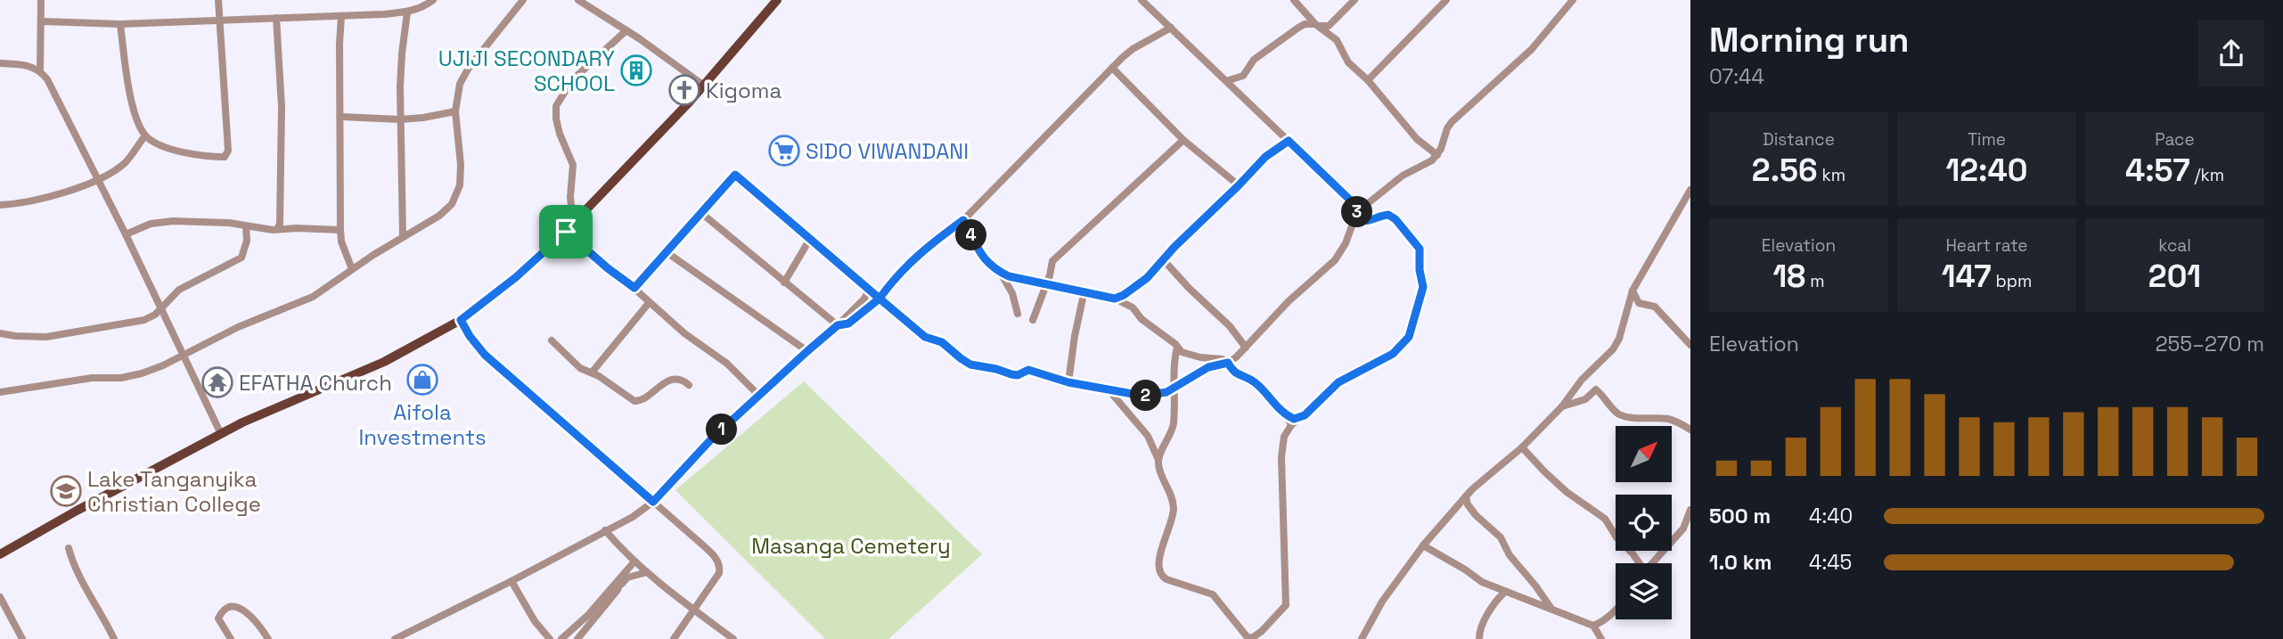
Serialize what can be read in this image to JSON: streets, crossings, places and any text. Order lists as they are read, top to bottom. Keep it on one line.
{"parks":["Masanga Cemetery"],"places":{"building":["UJIJI SECONDARY SCHOOL"],"church":["Kigoma"],"supermarket":["SIDO VIWANDANI"],"shop":["Aifola Investments"],"temple":["EFATHA Church"],"school or university":["Lake Tanganyika Christian College"]},"north":"top right","page":{"heading":["Morning run","07:44"],"stats":[["Distance","2.56 km"],["Time","12:40"],["Pace","4:57 /km"],["Elevation","18 m"],["Heart rate","147 bpm"],["kcal","201"]],"pins":["3","4","2","1"],"chart":["Elevation","255–270 m"],"list":[{"name":"500 m","note":"4:40"},{"name":"1.0 km","note":"4:45"}]}}
